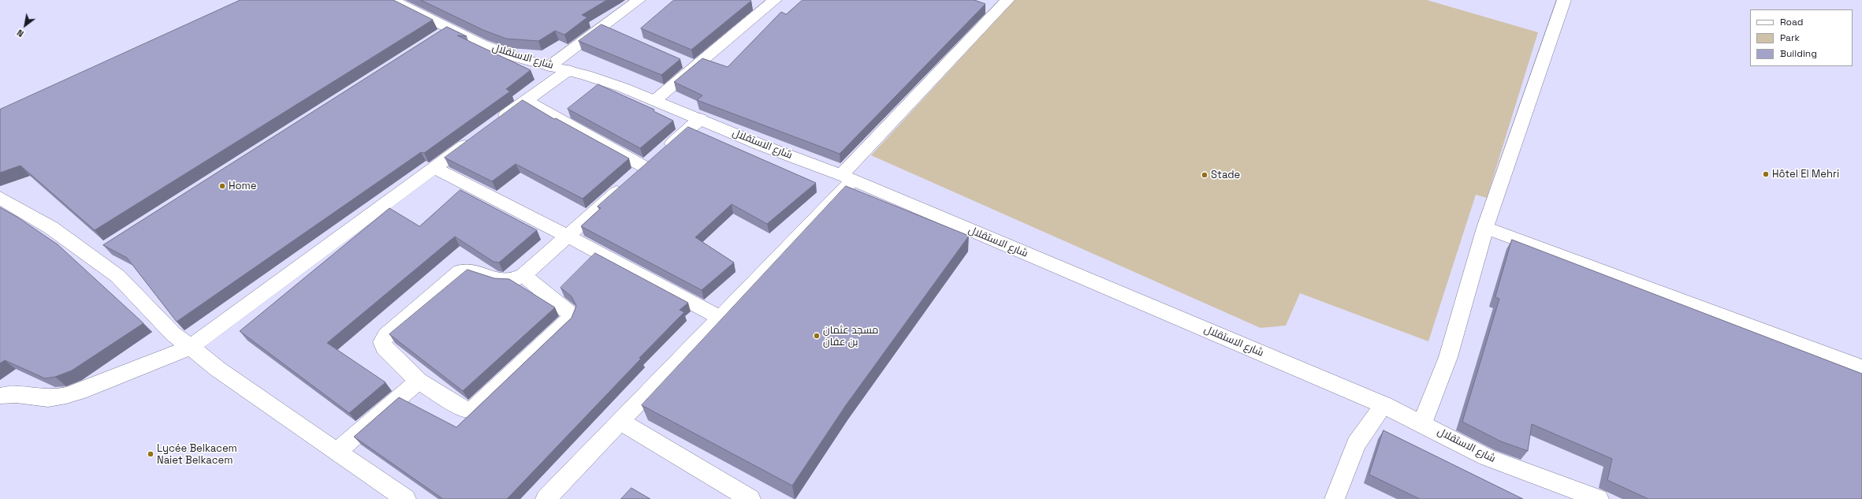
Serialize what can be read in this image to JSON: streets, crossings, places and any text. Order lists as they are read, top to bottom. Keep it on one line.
{"streets":{"street":["شارع الاستقلال"]},"places":["Hôtel El Mehri","Stade","Home","مسجد عثمان بن عفان","Lycée Belkacem Naiet Belkacem"],"legend":["Road","Park","Building"],"north":"bottom left"}
